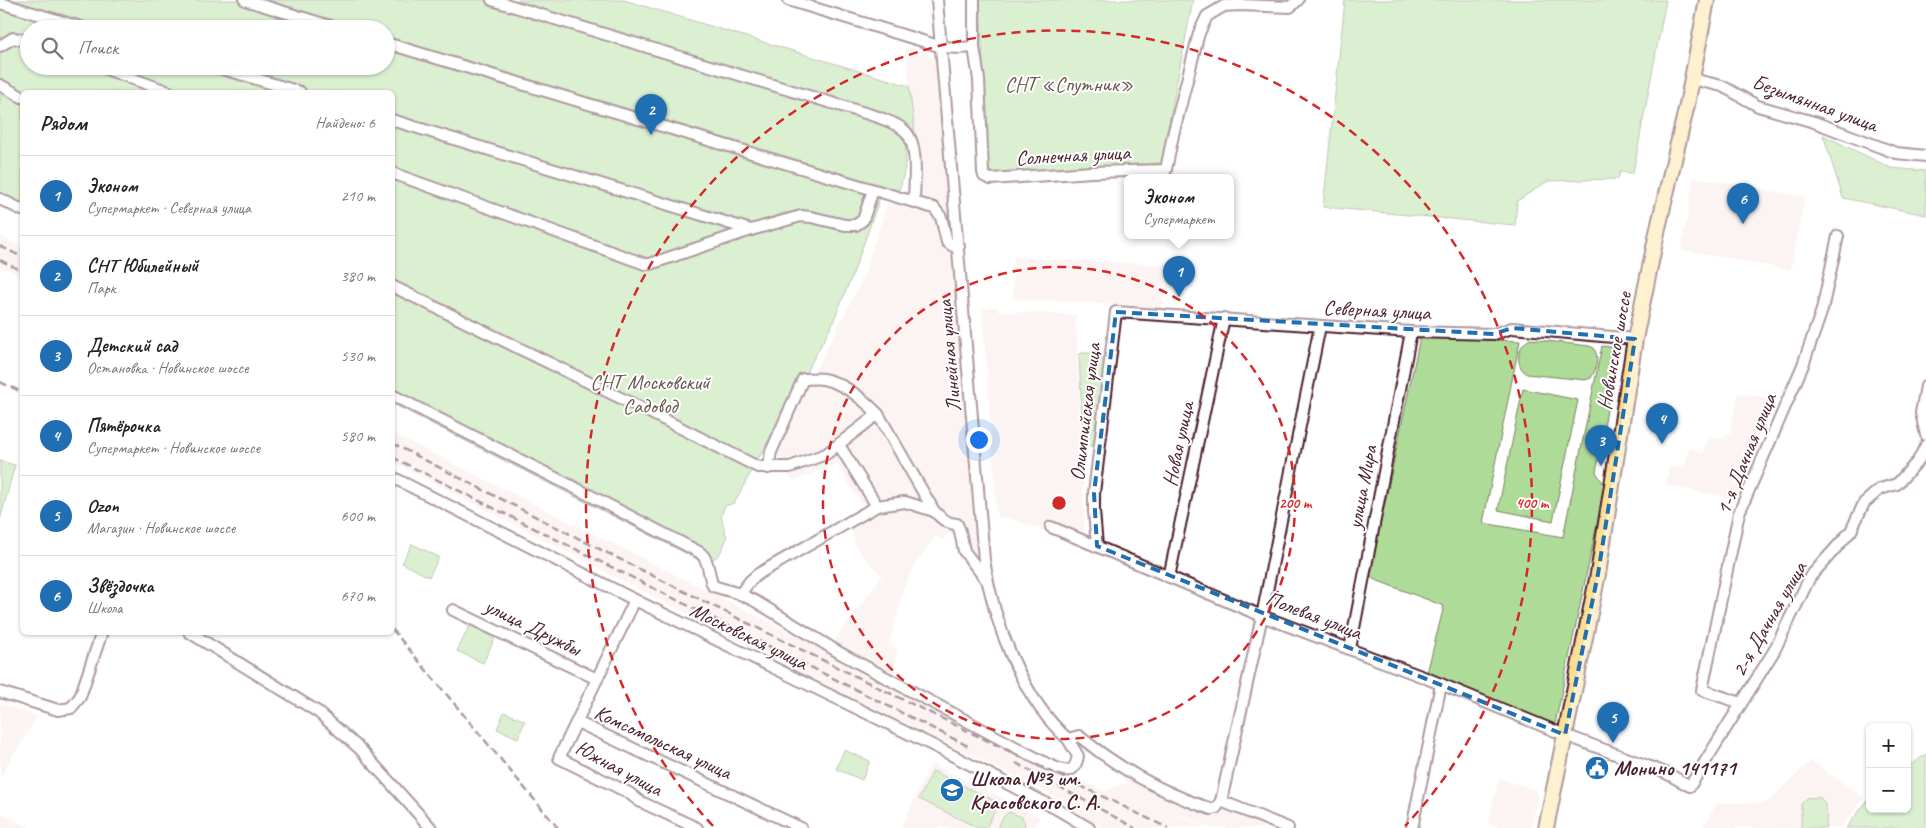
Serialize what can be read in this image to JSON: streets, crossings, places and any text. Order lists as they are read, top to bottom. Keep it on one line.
{"streets":{"main road":["Новинское шоссе"],"street":["Безымянная улица","Солнечная улица","Северная улица","Линейная улица","Олимпийская улица","Новая улица","1-я Дачная улица","улица Мира","Полевая улица","2-я Дачная улица","улица Дружбы","Московская улица","Комсомольская улица","Южная улица"]},"crossings":[["Безымянная улица","Новинское шоссе"],["Северная улица","Новинское шоссе"],["Северная улица","Олимпийская улица"],["Северная улица","Новая улица"],["Северная улица","улица Мира"],["Новинское шоссе","Полевая улица"],["Новинское шоссе","2-я Дачная улица"],["Олимпийская улица","Полевая улица"],["Новая улица","Полевая улица"],["1-я Дачная улица","2-я Дачная улица"],["улица Мира","Полевая улица"],["Полевая улица","2-я Дачная улица"],["улица Дружбы","Комсомольская улица"],["Московская улица","Комсомольская улица"],["Комсомольская улица","Южная улица"]],"parks":["СНТ «Спутник»","СНТ Московский Садовод"],"places":{"public building":["Монино 141171"],"school or university":["Школа №3 им. Красовского С. А."]},"page":{"search":"Поиск","heading":["Рядом","Найдено: 6"],"pins":["2","6","1","4","3","5"],"list":[{"mark":"1","name":"Эконом","note":"Супермаркет · Северная улица","value":"210 m"},{"mark":"2","name":"СНТ Юбилейный","note":"Парк","value":"380 m"},{"mark":"3","name":"Детский сад","note":"Остановка · Новинское шоссе","value":"530 m"},{"mark":"4","name":"Пятёрочка","note":"Супермаркет · Новинское шоссе","value":"580 m"},{"mark":"5","name":"Ozon","note":"Магазин · Новинское шоссе","value":"600 m"},{"mark":"6","name":"Звёздочка","note":"Школа","value":"670 m"}],"popup":["Эконом","Супермаркет"],"map_buttons":["+","−"]},"rings":["200 m","400 m"]}
